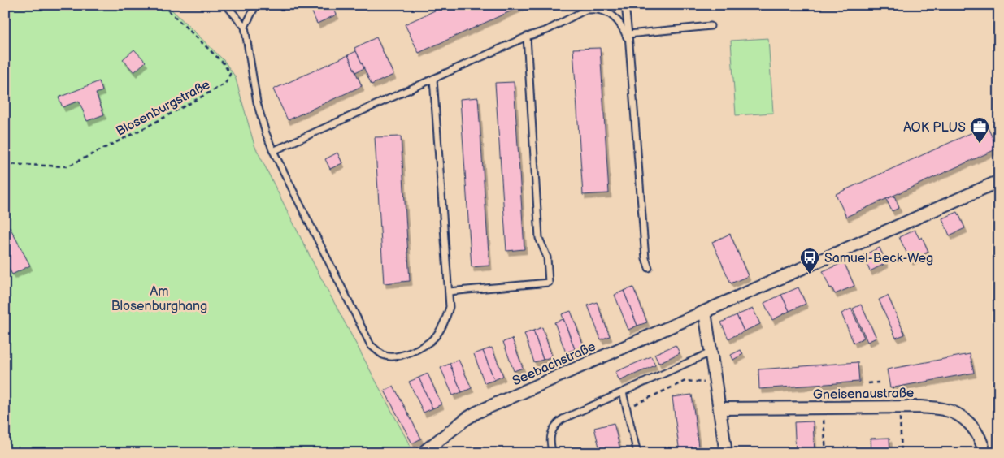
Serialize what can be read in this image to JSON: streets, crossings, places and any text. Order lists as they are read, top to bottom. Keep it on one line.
{"streets":{"street":["Seebachstraße","Gneisenaustraße"],"path":["Blosenburgstraße"]},"parks":["Am Blosenburghang"],"places":{"office":["AOK PLUS"],"bus stop":["Samuel-Beck-Weg"]}}
